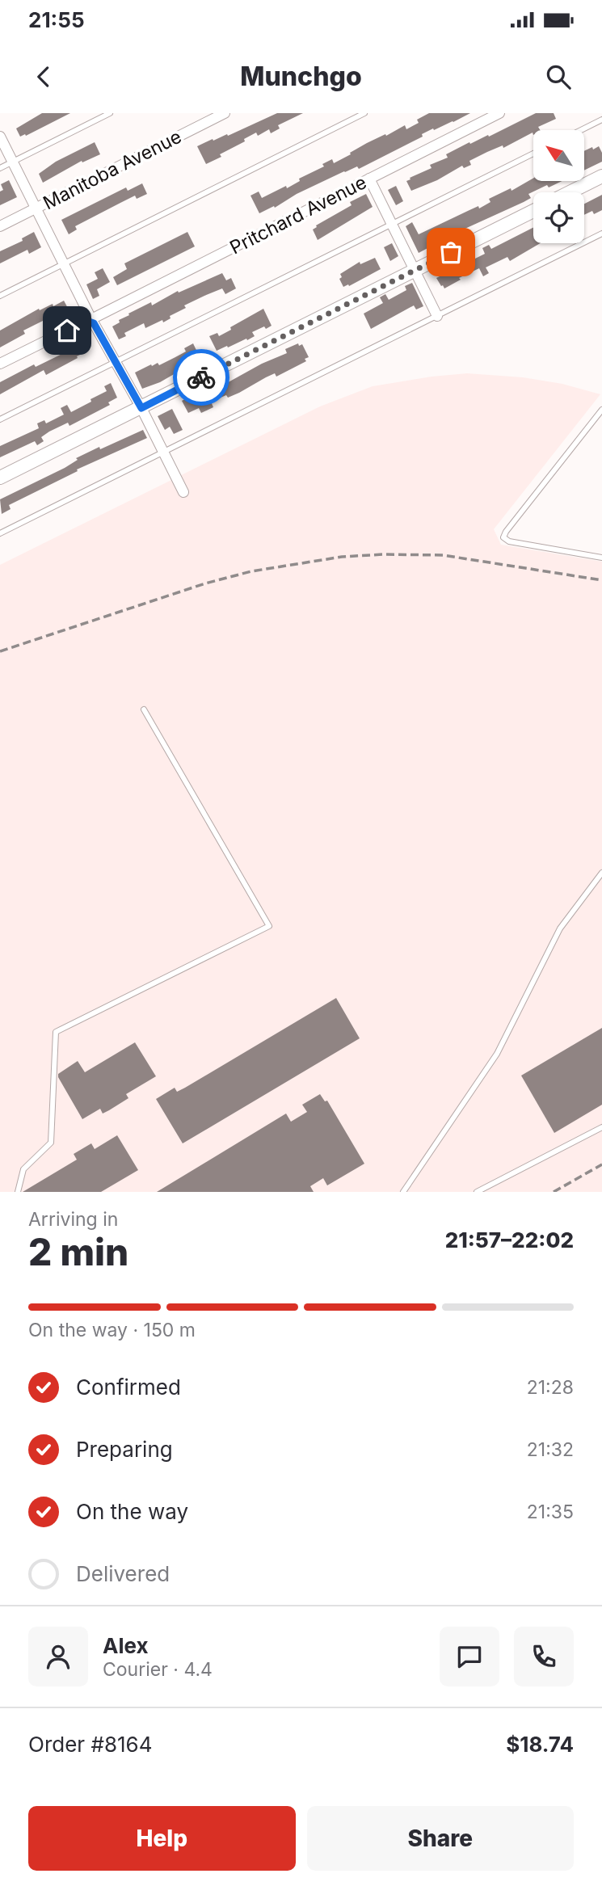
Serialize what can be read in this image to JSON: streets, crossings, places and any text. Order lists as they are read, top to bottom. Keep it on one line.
{"streets":{"street":["Manitoba Avenue","Pritchard Avenue"]},"north":"top left","page":{"status":"21:55","header":"Munchgo","heading":["2 min","Arriving in","21:57–22:02"],"panel":["Alex","Courier · 4.4","Order #8164","$18.74"],"bar":"On the way · 150 m","list":[["Confirmed","21:28"],["Preparing","21:32"],["On the way","21:35"],"Delivered"],"buttons":["Help","Share"]}}
